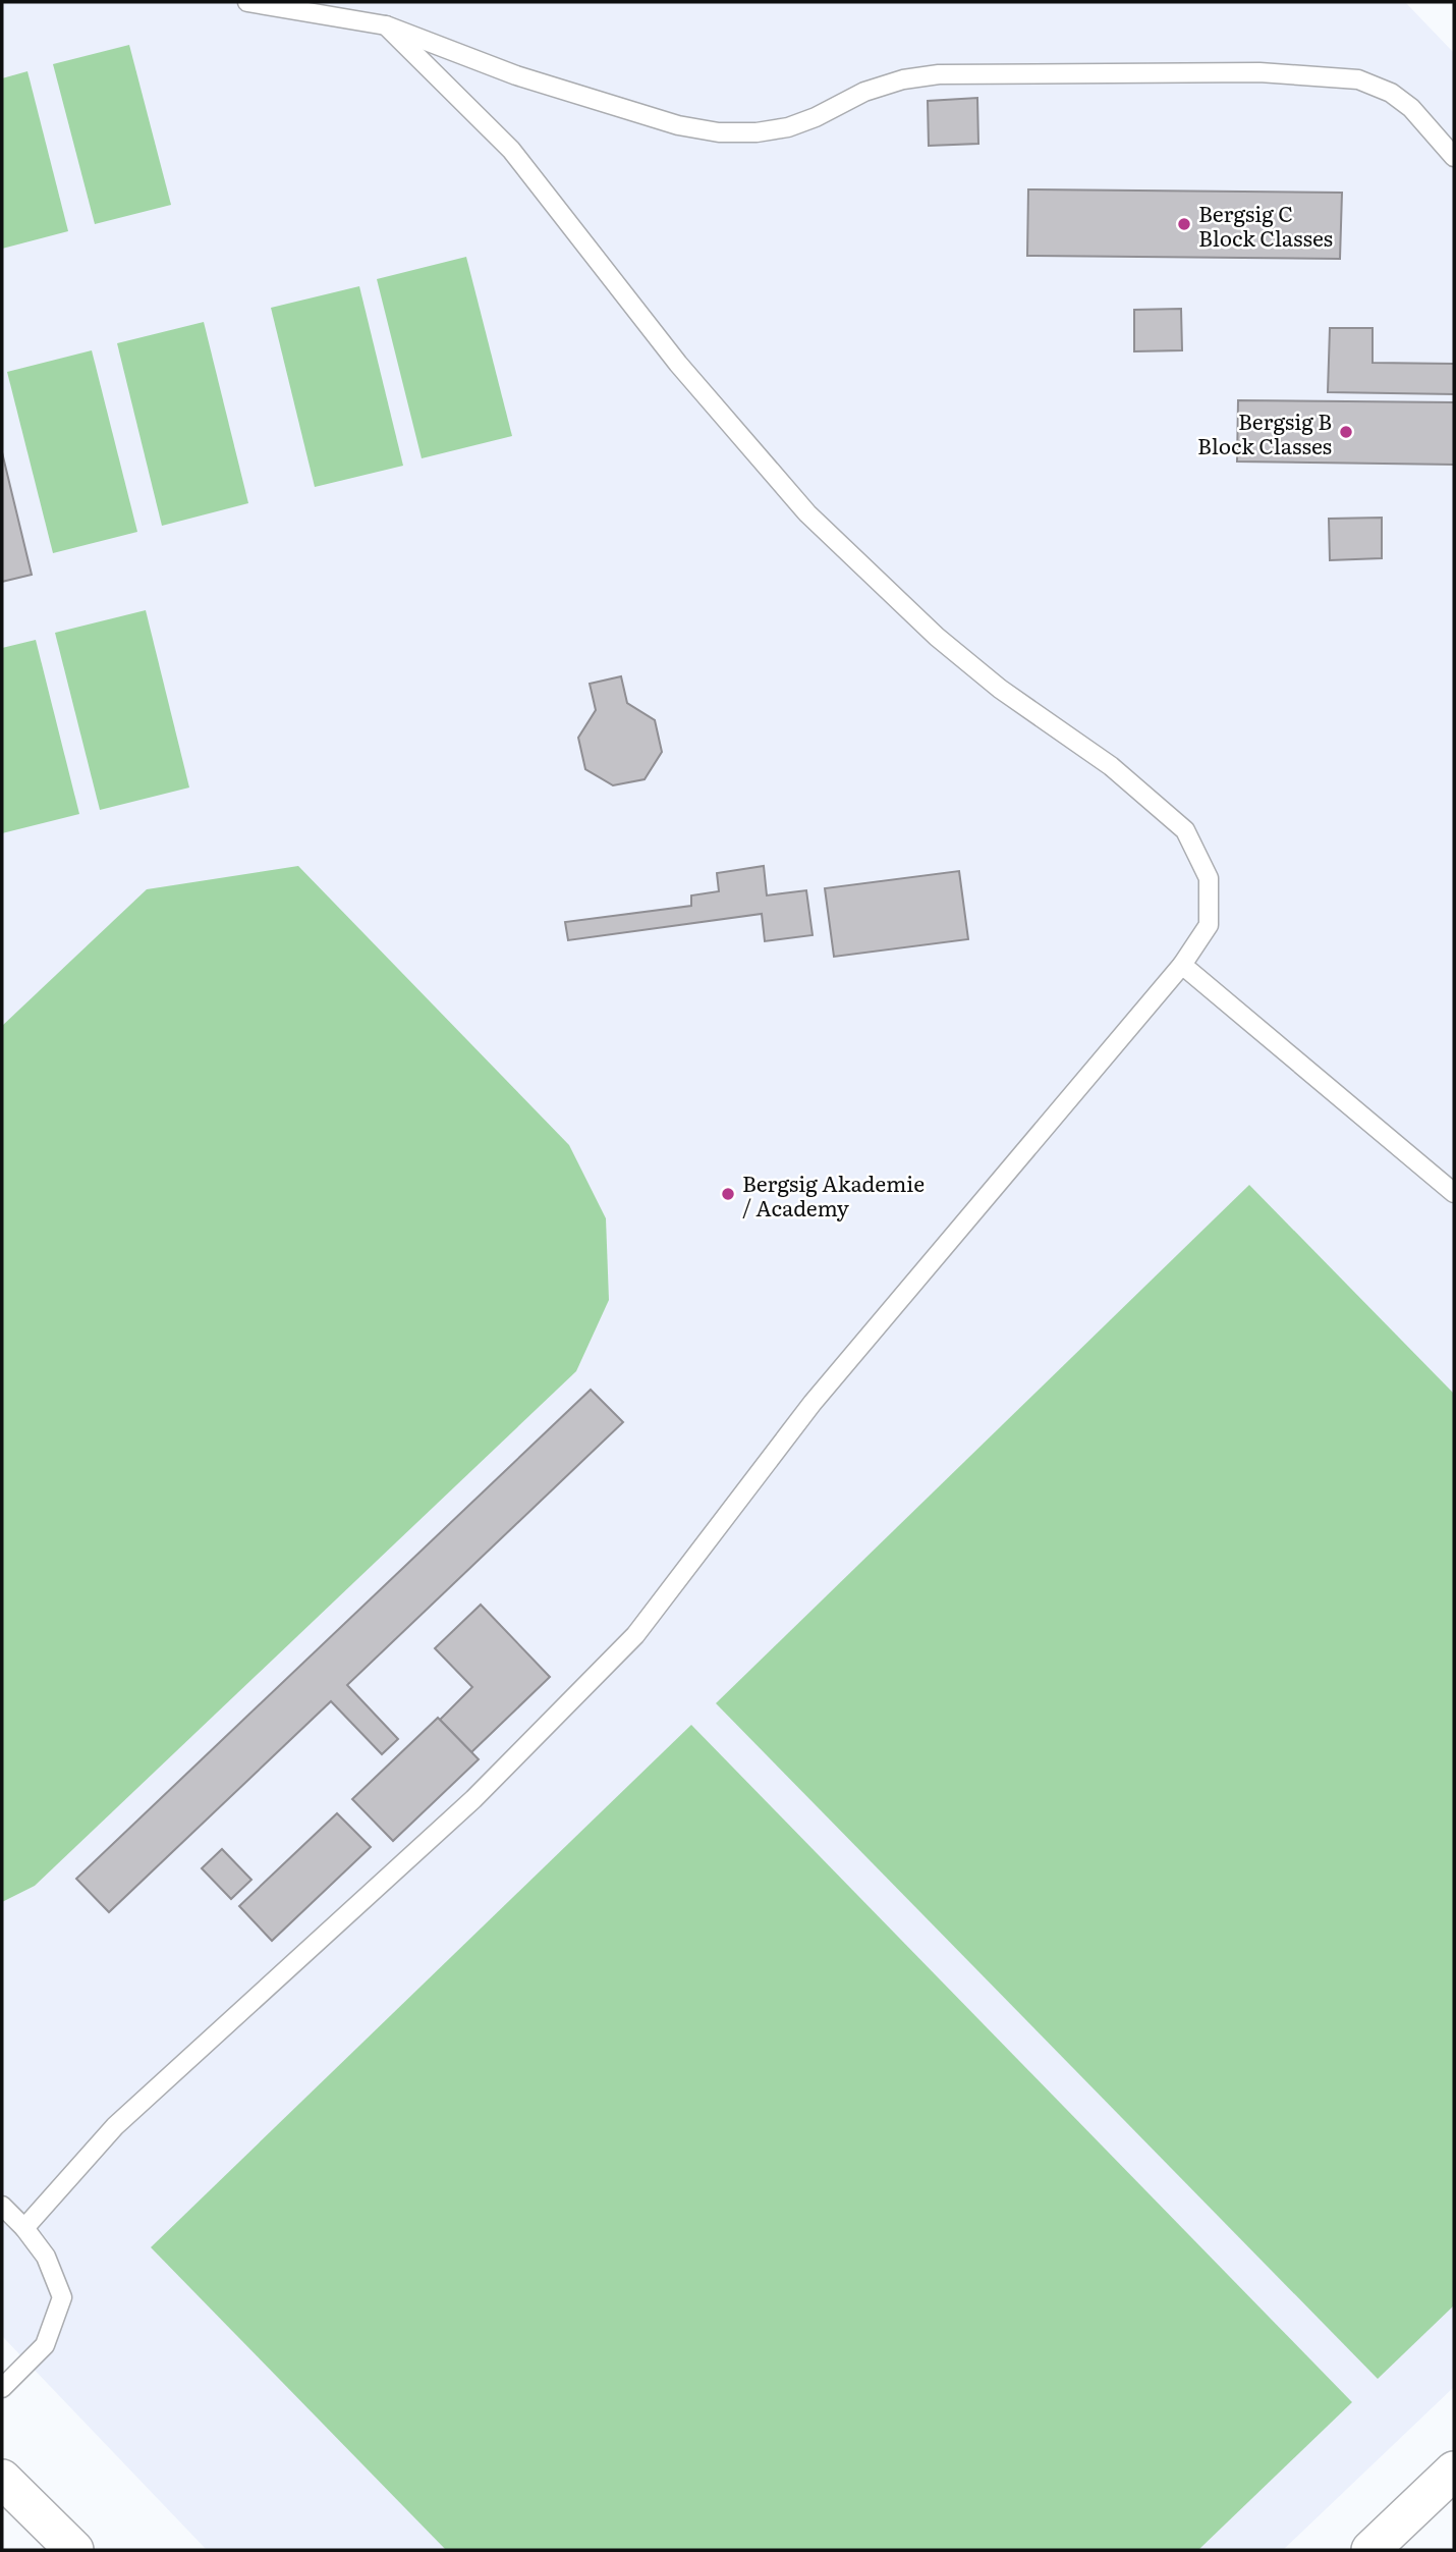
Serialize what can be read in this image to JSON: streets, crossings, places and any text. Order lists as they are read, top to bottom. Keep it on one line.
{"places":["Bergsig C Block Classes","Bergsig B Block Classes","Bergsig Akademie / Academy"]}
